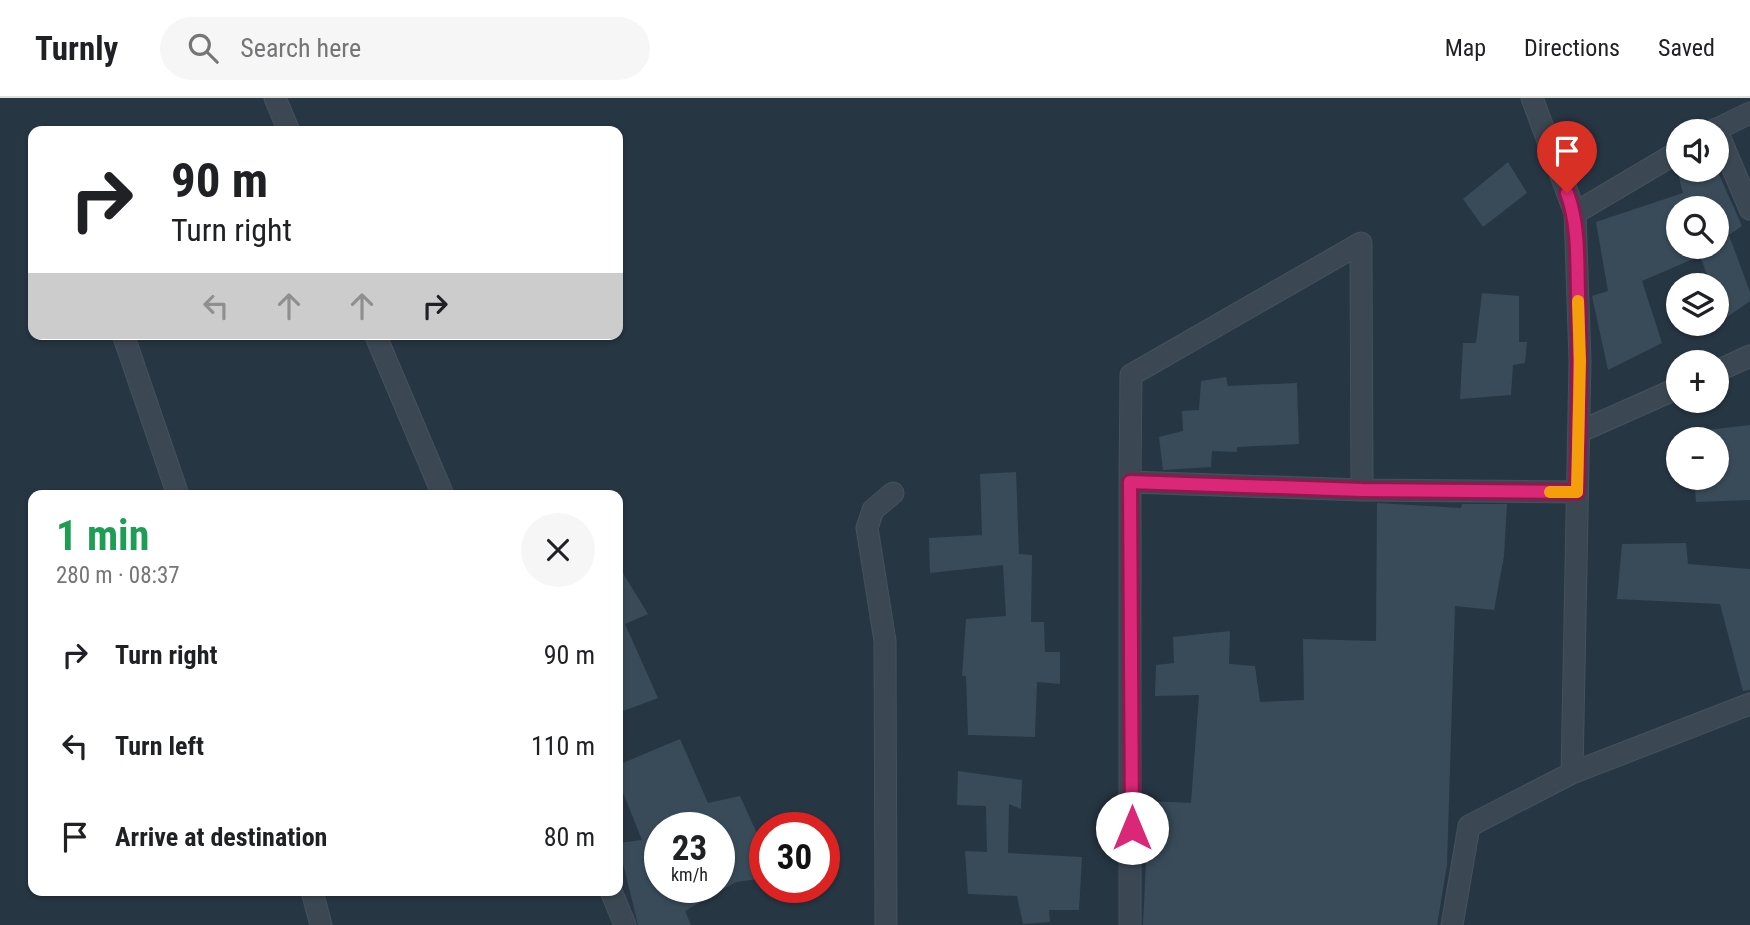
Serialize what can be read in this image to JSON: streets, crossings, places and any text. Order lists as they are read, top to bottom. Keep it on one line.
{"page":{"header":"Turnly","search":"Search here","nav":["Map","Directions","Saved"],"map_buttons":["+","−"],"turn":["90 m","Turn right"],"heading":["1 min","280 m · 08:37"],"list":[{"name":"Turn right","value":"90 m"},{"name":"Turn left","value":"110 m"},{"name":"Arrive at destination","value":"80 m"}],"speed":"23 km/h","limit":"30"}}
